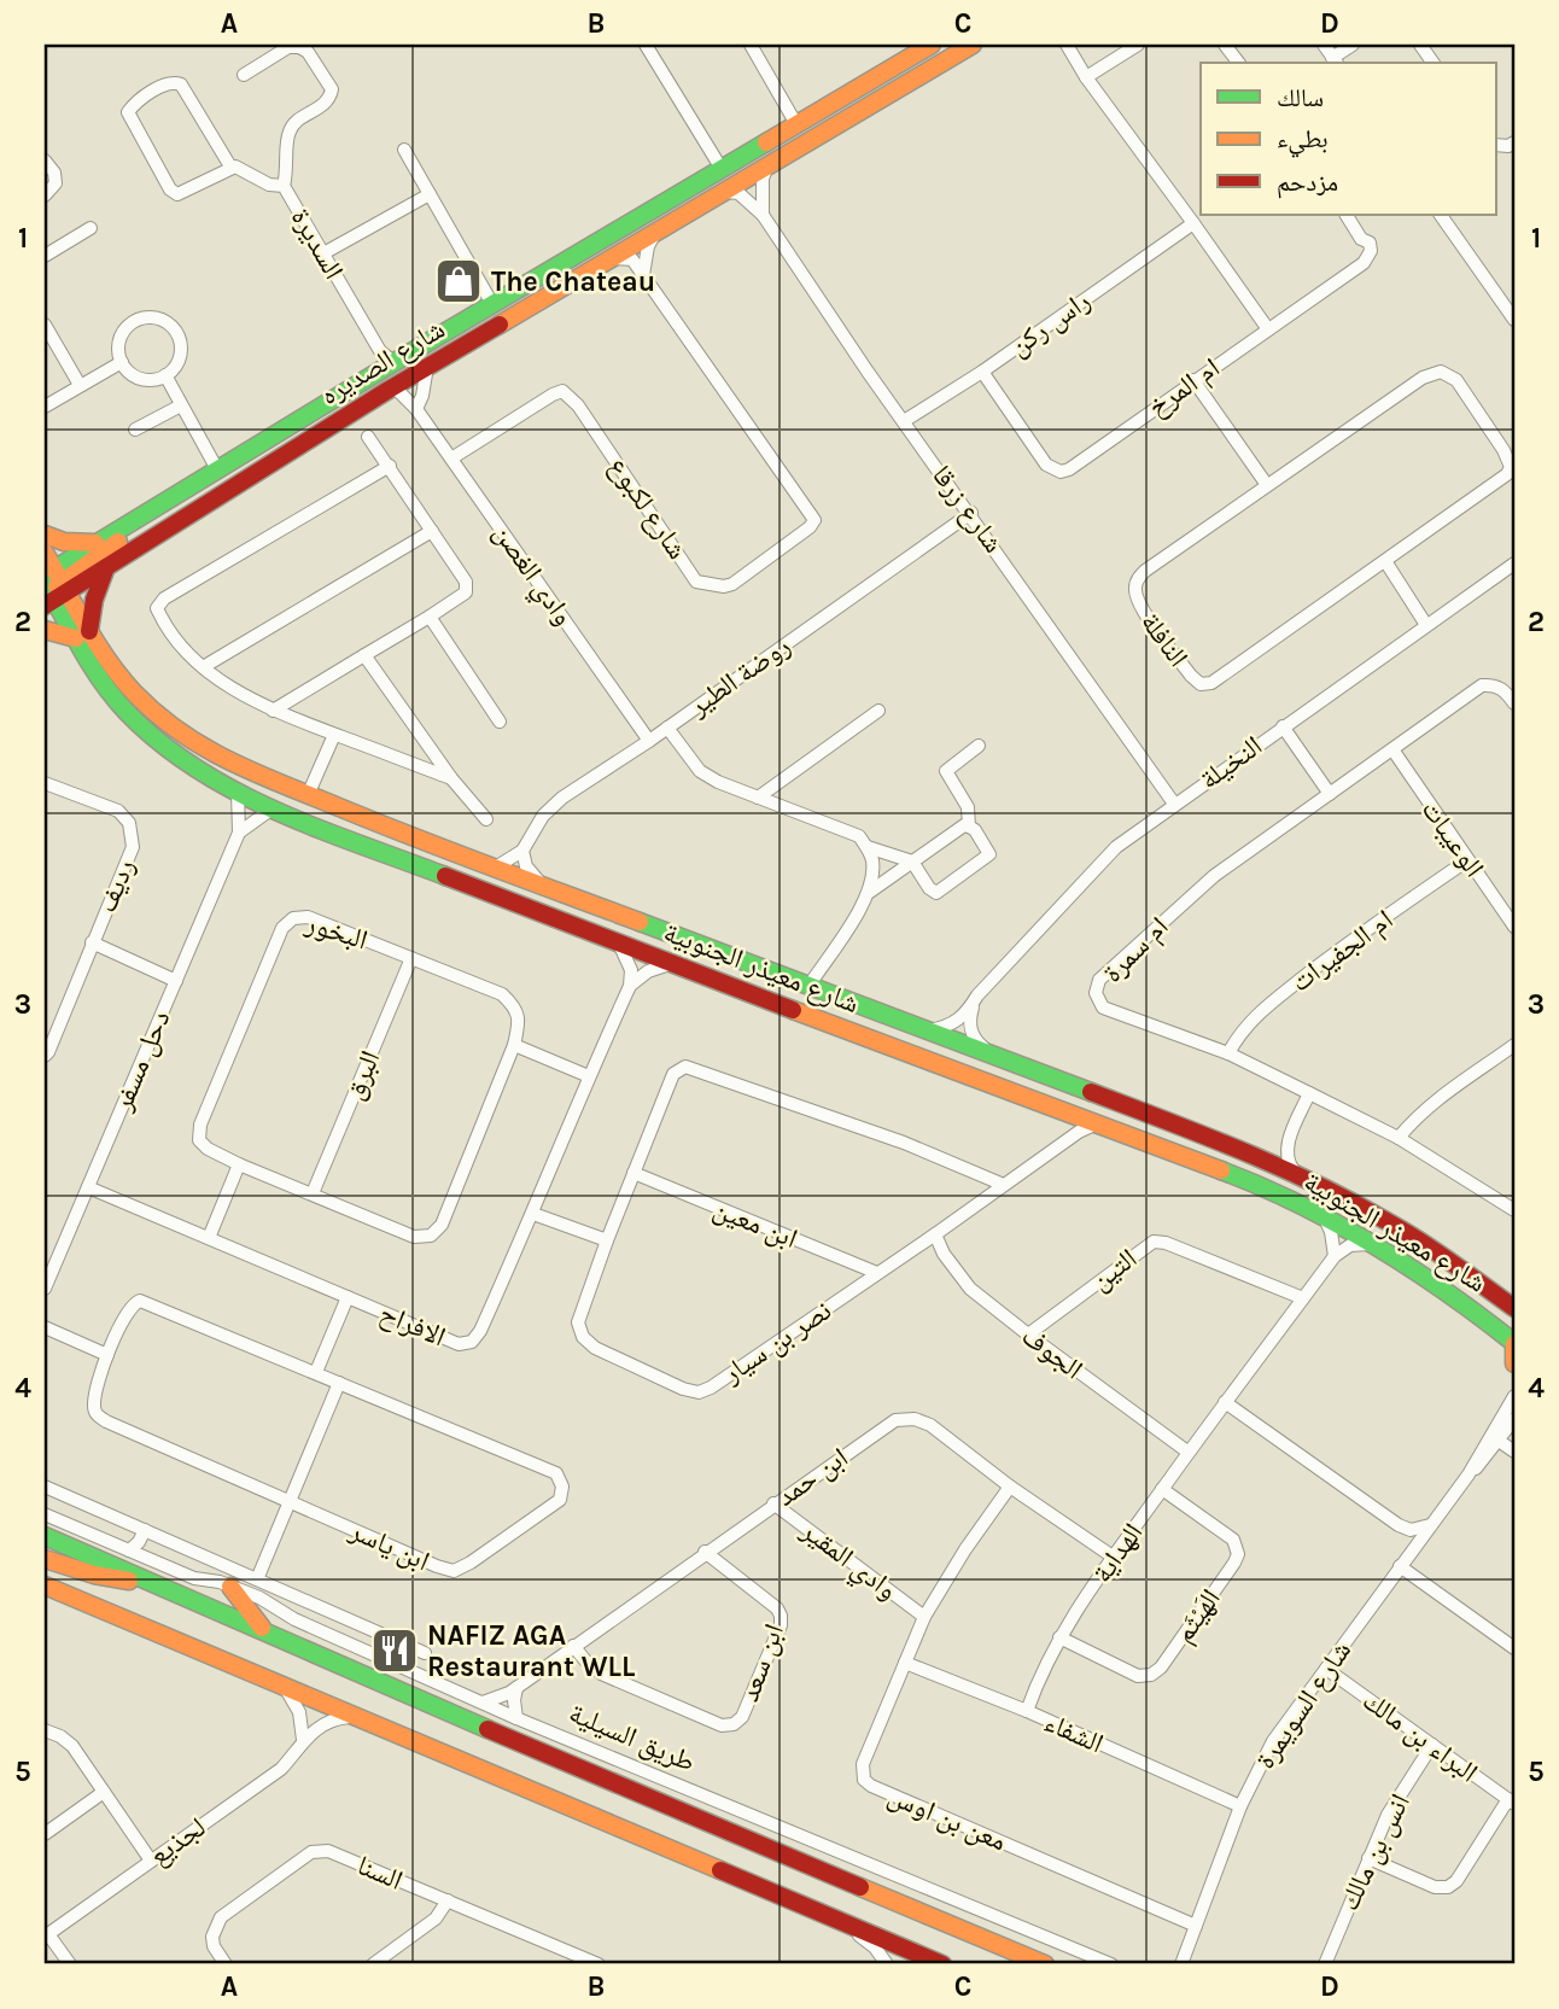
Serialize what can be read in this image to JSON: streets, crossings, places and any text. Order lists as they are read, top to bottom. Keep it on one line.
{"streets":{"main road":["شارع الصديره","شارع معيذر الجنوبية","طريق السيلية"],"street":["السديرة","راس ركن","ام المرخ","شارع لكبوع","شارع زرقا","وادي الغصن","النافلة","روضة الطير","النخيلة","الوعيبات","رديف","البخور","ام سمرة","ام الجفيرات","دحل مسفر","البرق","ابن معين","التين","الافراح","نصر بن سيار","الجوف","ابن حمد","ابن ياسر","الهداية","وادي المقير","الهَيْثَم","ابن سعد","شارع السويمرة","الشفاء","البراء بن مالك","معن بن اوس","لجذيع","انس بن مالك","السنا"]},"crossings":[["السديرة","شارع الصديره"],["راس ركن","ام المرخ"],["راس ركن","شارع زرقا"],["شارع الصديره","شارع لكبوع"],["شارع الصديره","شارع زرقا"],["شارع الصديره","وادي الغصن"],["شارع الصديره","شارع معيذر الجنوبية"],["شارع لكبوع","وادي الغصن"],["شارع زرقا","روضة الطير"],["شارع زرقا","النخيلة"],["وادي الغصن","روضة الطير"],["روضة الطير","شارع معيذر الجنوبية"],["النخيلة","شارع معيذر الجنوبية"],["الوعيبات","ام سمرة"],["الوعيبات","ام الجفيرات"],["رديف","دحل مسفر"],["البخور","البرق"],["ام سمرة","ام الجفيرات"],["شارع معيذر الجنوبية","دحل مسفر"],["شارع معيذر الجنوبية","نصر بن سيار"],["دحل مسفر","الافراح"],["ابن معين","نصر بن سيار"],["التين","الجوف"],["التين","الهداية"],["نصر بن سيار","الجوف"],["الجوف","الهداية"],["ابن حمد","الهداية"],["ابن حمد","وادي المقير"],["ابن حمد","ابن سعد"],["ابن حمد","طريق السيلية"],["ابن حمد","معن بن اوس"],["الهداية","الهَيْثَم"],["الهداية","الشفاء"],["وادي المقير","معن بن اوس"],["شارع السويمرة","الشفاء"],["شارع السويمرة","البراء بن مالك"],["شارع السويمرة","معن بن اوس"],["الشفاء","معن بن اوس"],["البراء بن مالك","انس بن مالك"]],"places":{"shop":["The Chateau"],"restaurant":["NAFIZ AGA Restaurant WLL"]},"legend":["سالك","بطيء","مزدحم"],"grid":{"columns":["A","B","C","D"],"rows":["1","2","3","4","5"]}}
